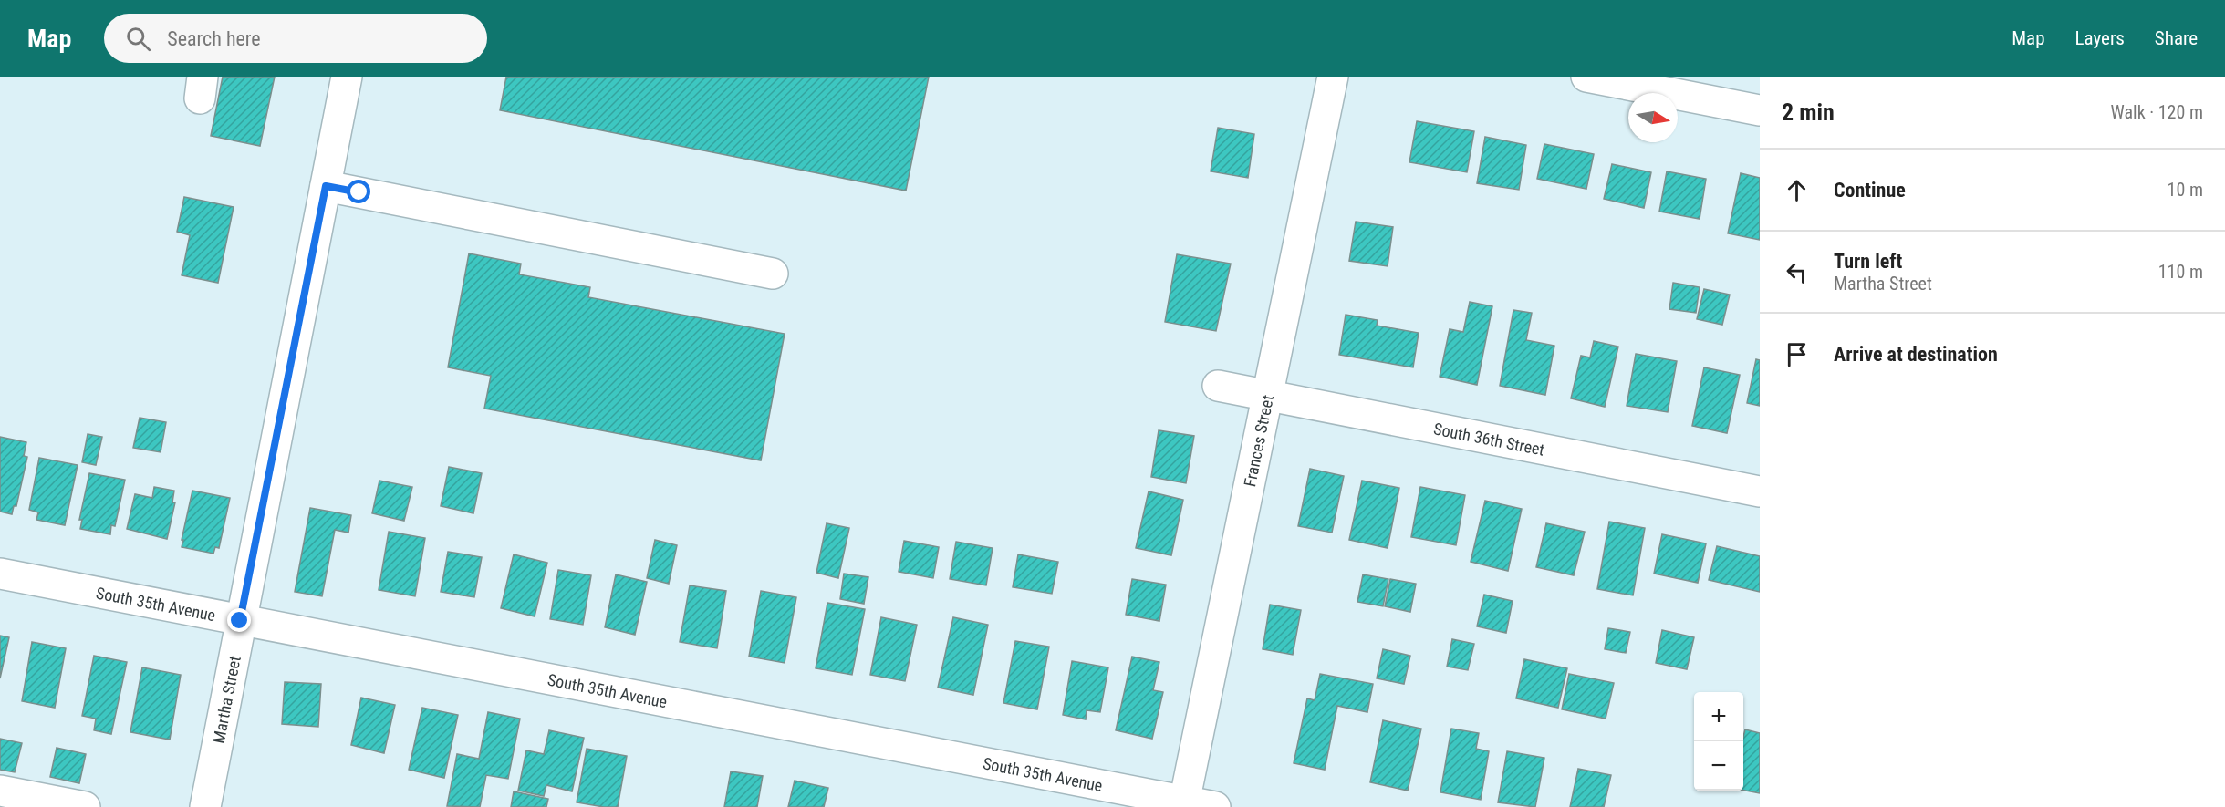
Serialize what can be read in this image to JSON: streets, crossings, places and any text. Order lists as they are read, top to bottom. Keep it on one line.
{"streets":{"street":["South 36th Street","Frances Street","South 35th Avenue","Martha Street"]},"crossings":[["South 36th Street","Frances Street"],["Frances Street","South 35th Avenue"],["South 35th Avenue","Martha Street"]],"north":"right","page":{"header":"Map","search":"Search here","nav":["Map","Layers","Share"],"heading":["2 min","Walk · 120 m"],"list":[["Continue","10 m"],["Turn left","Martha Street","110 m"],"Arrive at destination"],"map_buttons":["+","−"]}}
